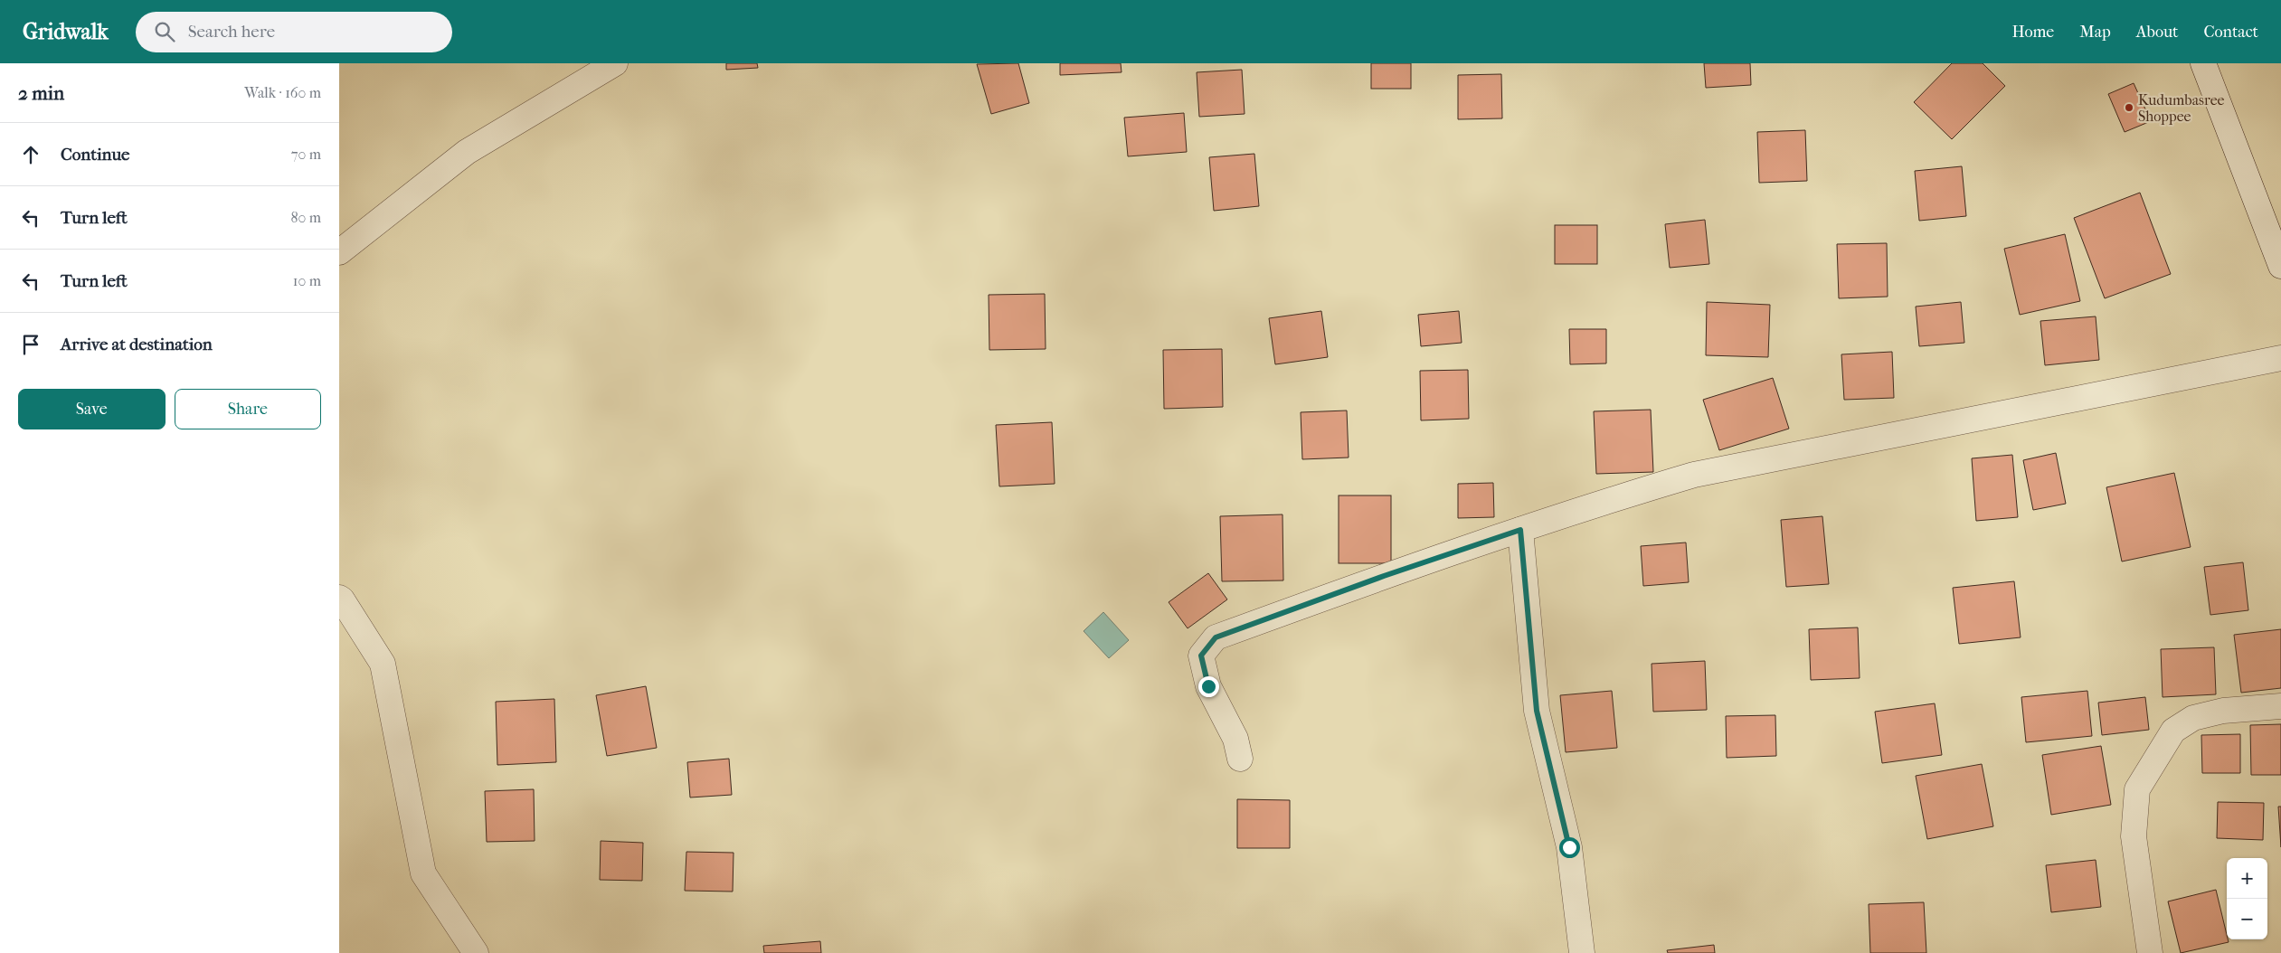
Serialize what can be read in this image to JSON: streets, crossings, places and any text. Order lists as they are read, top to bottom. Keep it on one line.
{"places":["Kudumbasree Shoppee"],"page":{"header":"Gridwalk","search":"Search here","nav":["Home","Map","About","Contact"],"heading":["2 min","Walk · 160 m"],"list":[["Continue","70 m"],["Turn left","80 m"],["Turn left","10 m"],"Arrive at destination"],"buttons":["Save","Share"],"map_buttons":["+","−"]}}
